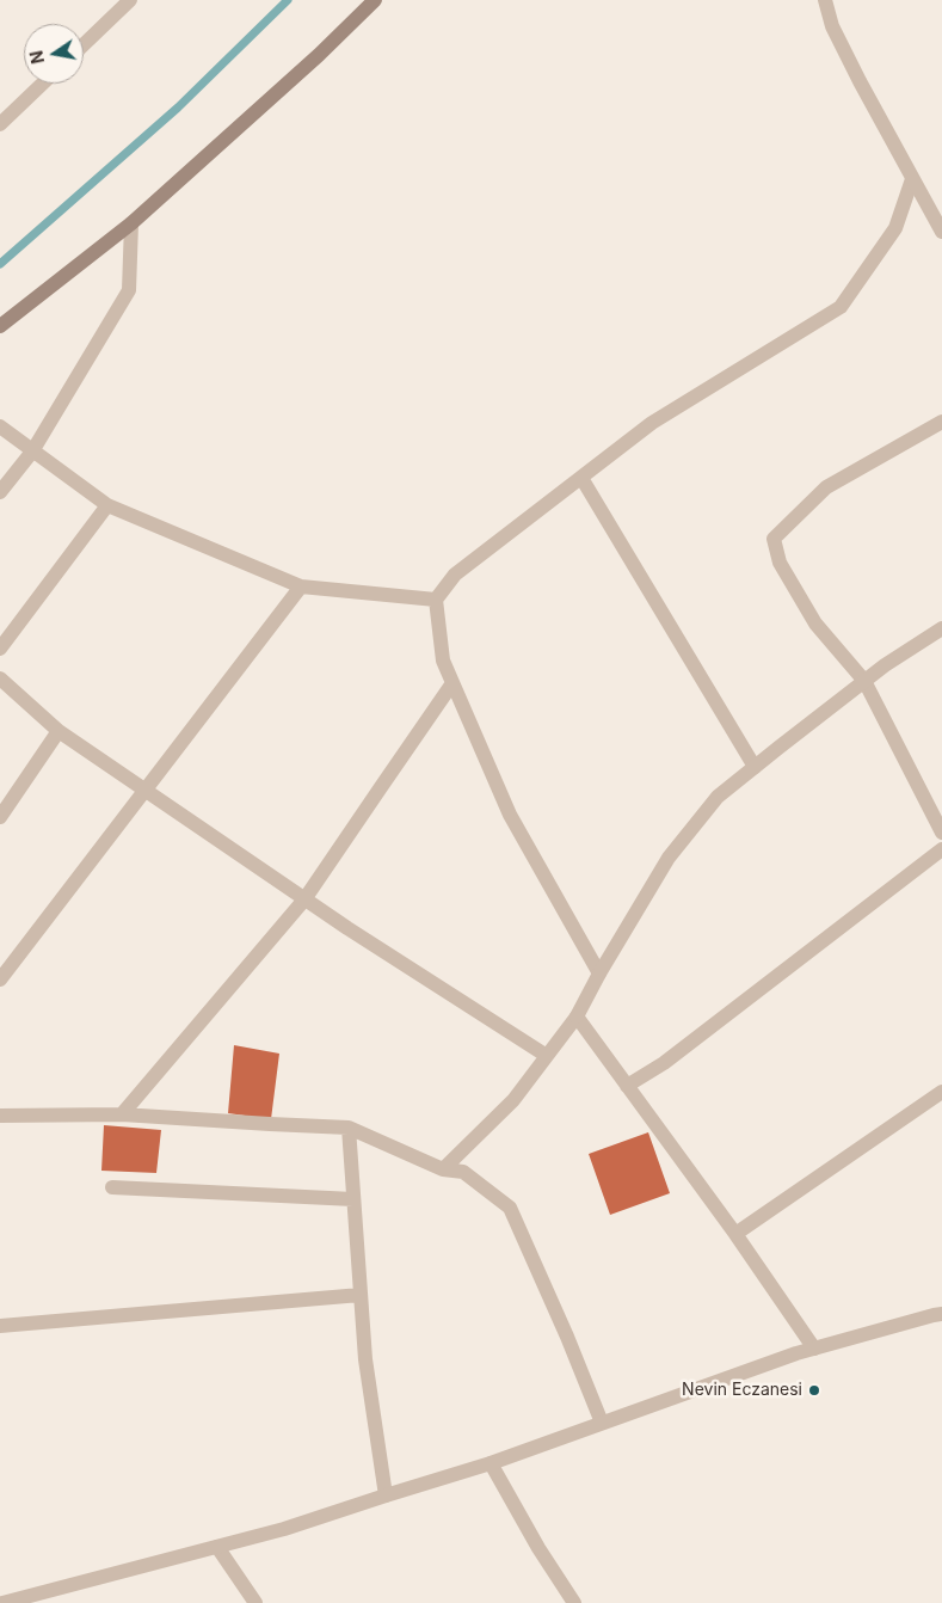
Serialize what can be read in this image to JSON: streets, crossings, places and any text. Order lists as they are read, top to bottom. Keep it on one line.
{"places":["Nevin Eczanesi"],"north":"left"}
